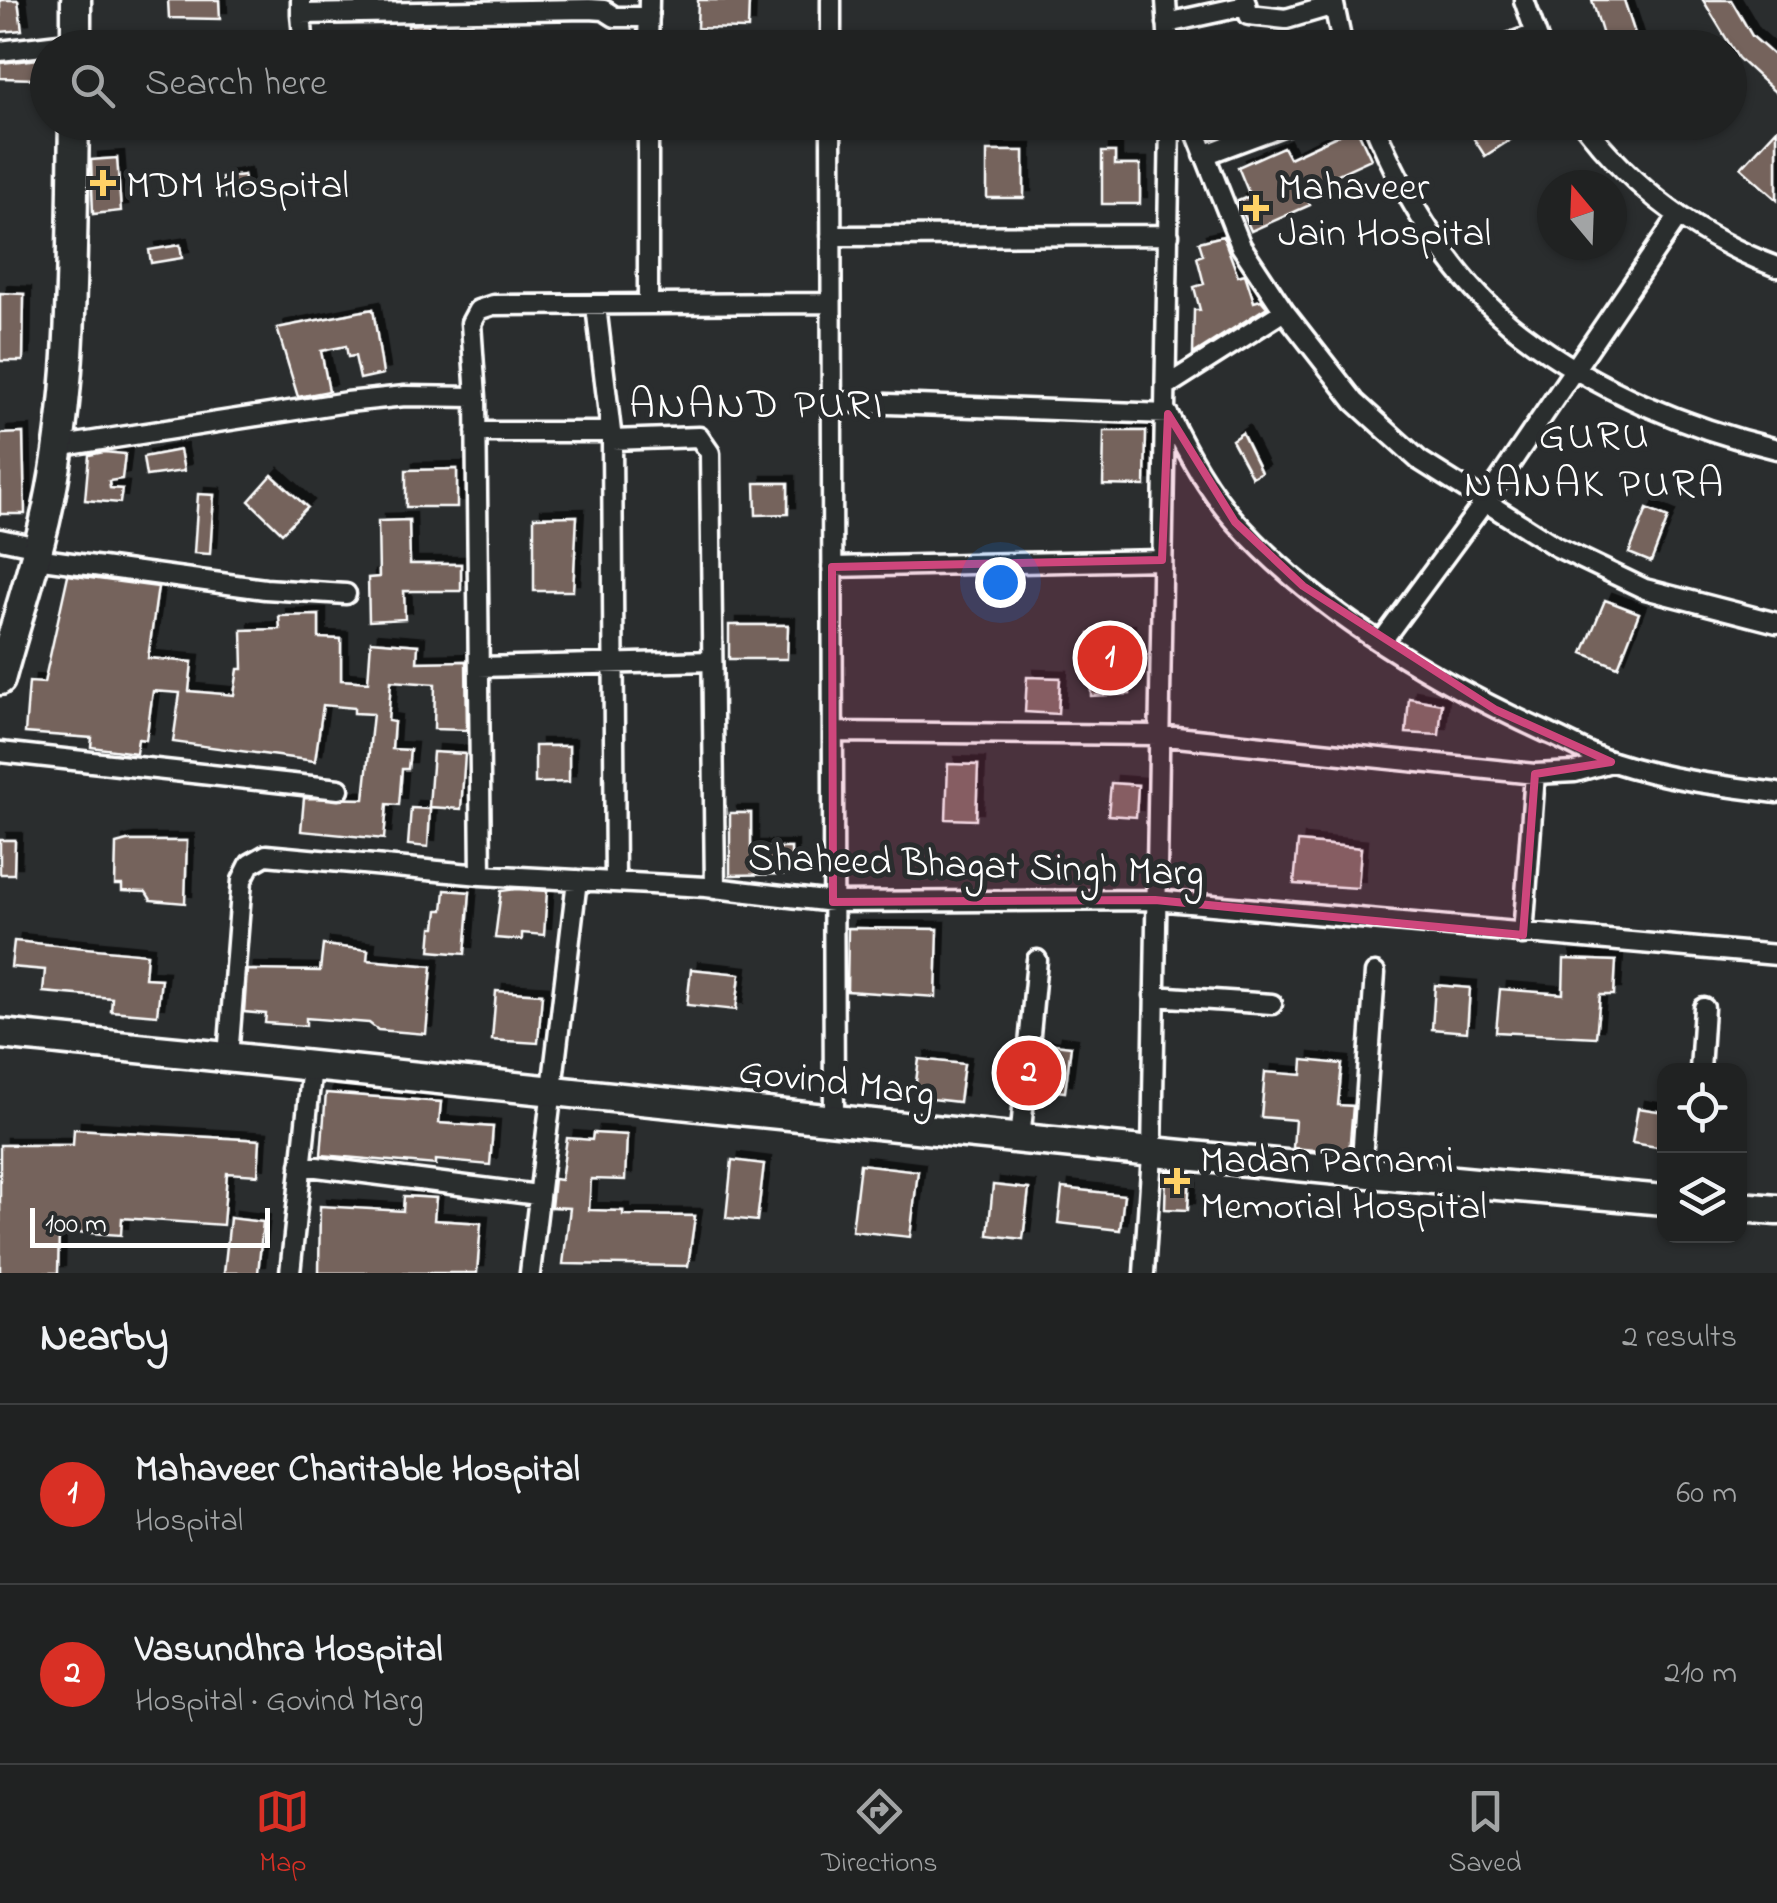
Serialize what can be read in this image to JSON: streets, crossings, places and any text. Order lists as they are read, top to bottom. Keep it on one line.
{"streets":{"street":["Shaheed Bhagat Singh Marg","Govind Marg"]},"crossings":[["Shaheed Bhagat Singh Marg","Govind Marg"]],"districts":["ANAND PURI","GURU NANAK PURA"],"places":{"health":["MDM Hospital","Mahaveer Jain Hospital","Madan Parnami Memorial Hospital"]},"scale_bar":"100 m","north":"top","page":{"search":"Search here","pins":["1","2"],"scale":"100 m","heading":["Nearby","2 results"],"list":[{"mark":"1","name":"Mahaveer Charitable Hospital","note":"Hospital","value":"60 m"},{"mark":"2","name":"Vasundhra Hospital","note":"Hospital · Govind Marg","value":"210 m"}],"nav":["Map","Directions","Saved"]}}
